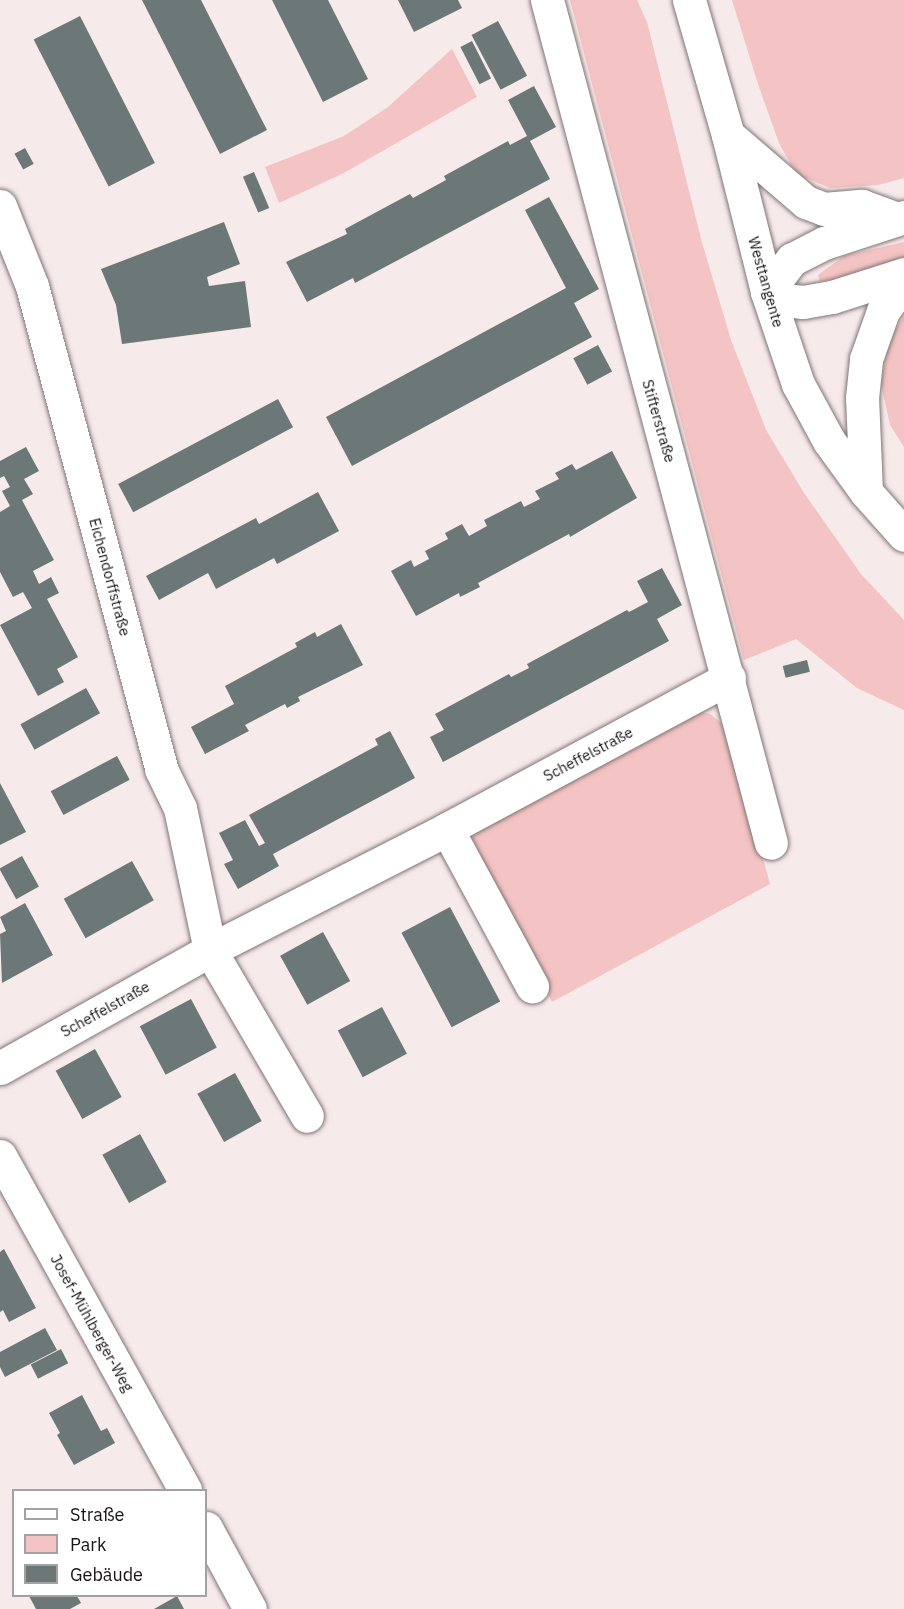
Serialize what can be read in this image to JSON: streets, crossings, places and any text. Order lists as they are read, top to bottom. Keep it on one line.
{"streets":{"main road":["Westtangente","Stifterstraße","Eichendorffstraße","Scheffelstraße","Josef-Mühlberger-Weg"]},"crossings":[["Stifterstraße","Scheffelstraße"],["Eichendorffstraße","Scheffelstraße"]],"legend":["Straße","Park","Gebäude"]}
